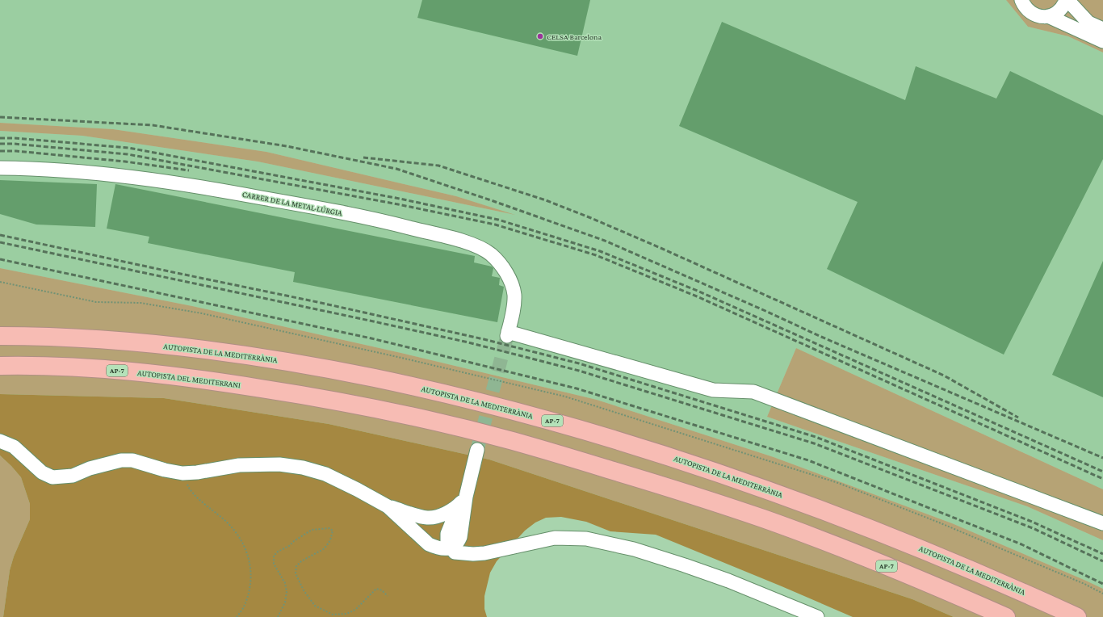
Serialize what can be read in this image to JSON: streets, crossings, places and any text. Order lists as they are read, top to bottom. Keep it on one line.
{"streets":{"highway":["AUTOPISTA DE LA MEDITERRÀNIA","AP-7","AUTOPISTA DEL MEDITERRANI"],"street":["CARRER DE LA METAL·LÚRGIA"]},"places":["CELSA Barcelona"]}
